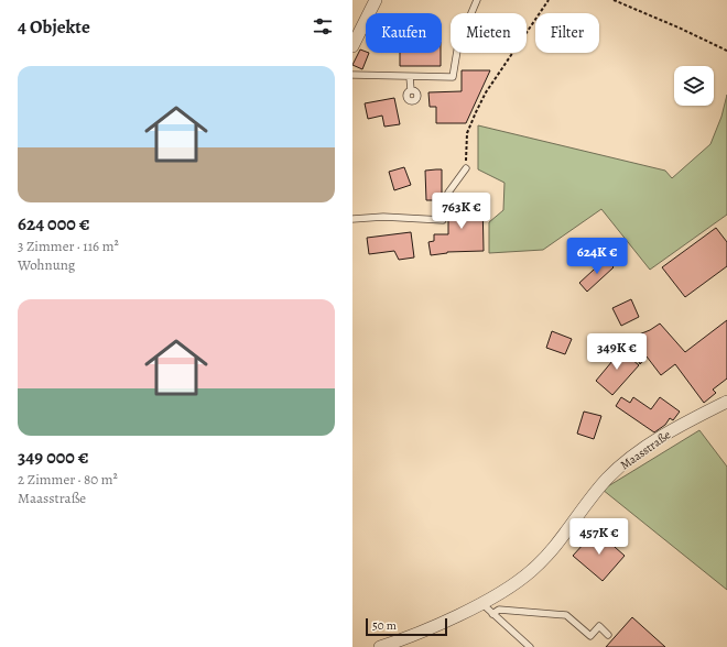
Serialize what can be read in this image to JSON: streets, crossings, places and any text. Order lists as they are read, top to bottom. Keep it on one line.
{"streets":{"street":["Maasstraße"]},"scale_bar":"50 m","page":{"heading":"4 Objekte","chip":["Kaufen","Mieten","Filter"],"list":[{"name":"624 000 €","note":"3 Zimmer · 116 m² · Wohnung"},{"name":"349 000 €","note":"2 Zimmer · 80 m² · Maasstraße"}],"price":["763K €","624K €","349K €","457K €"],"scale":"50 m"}}
